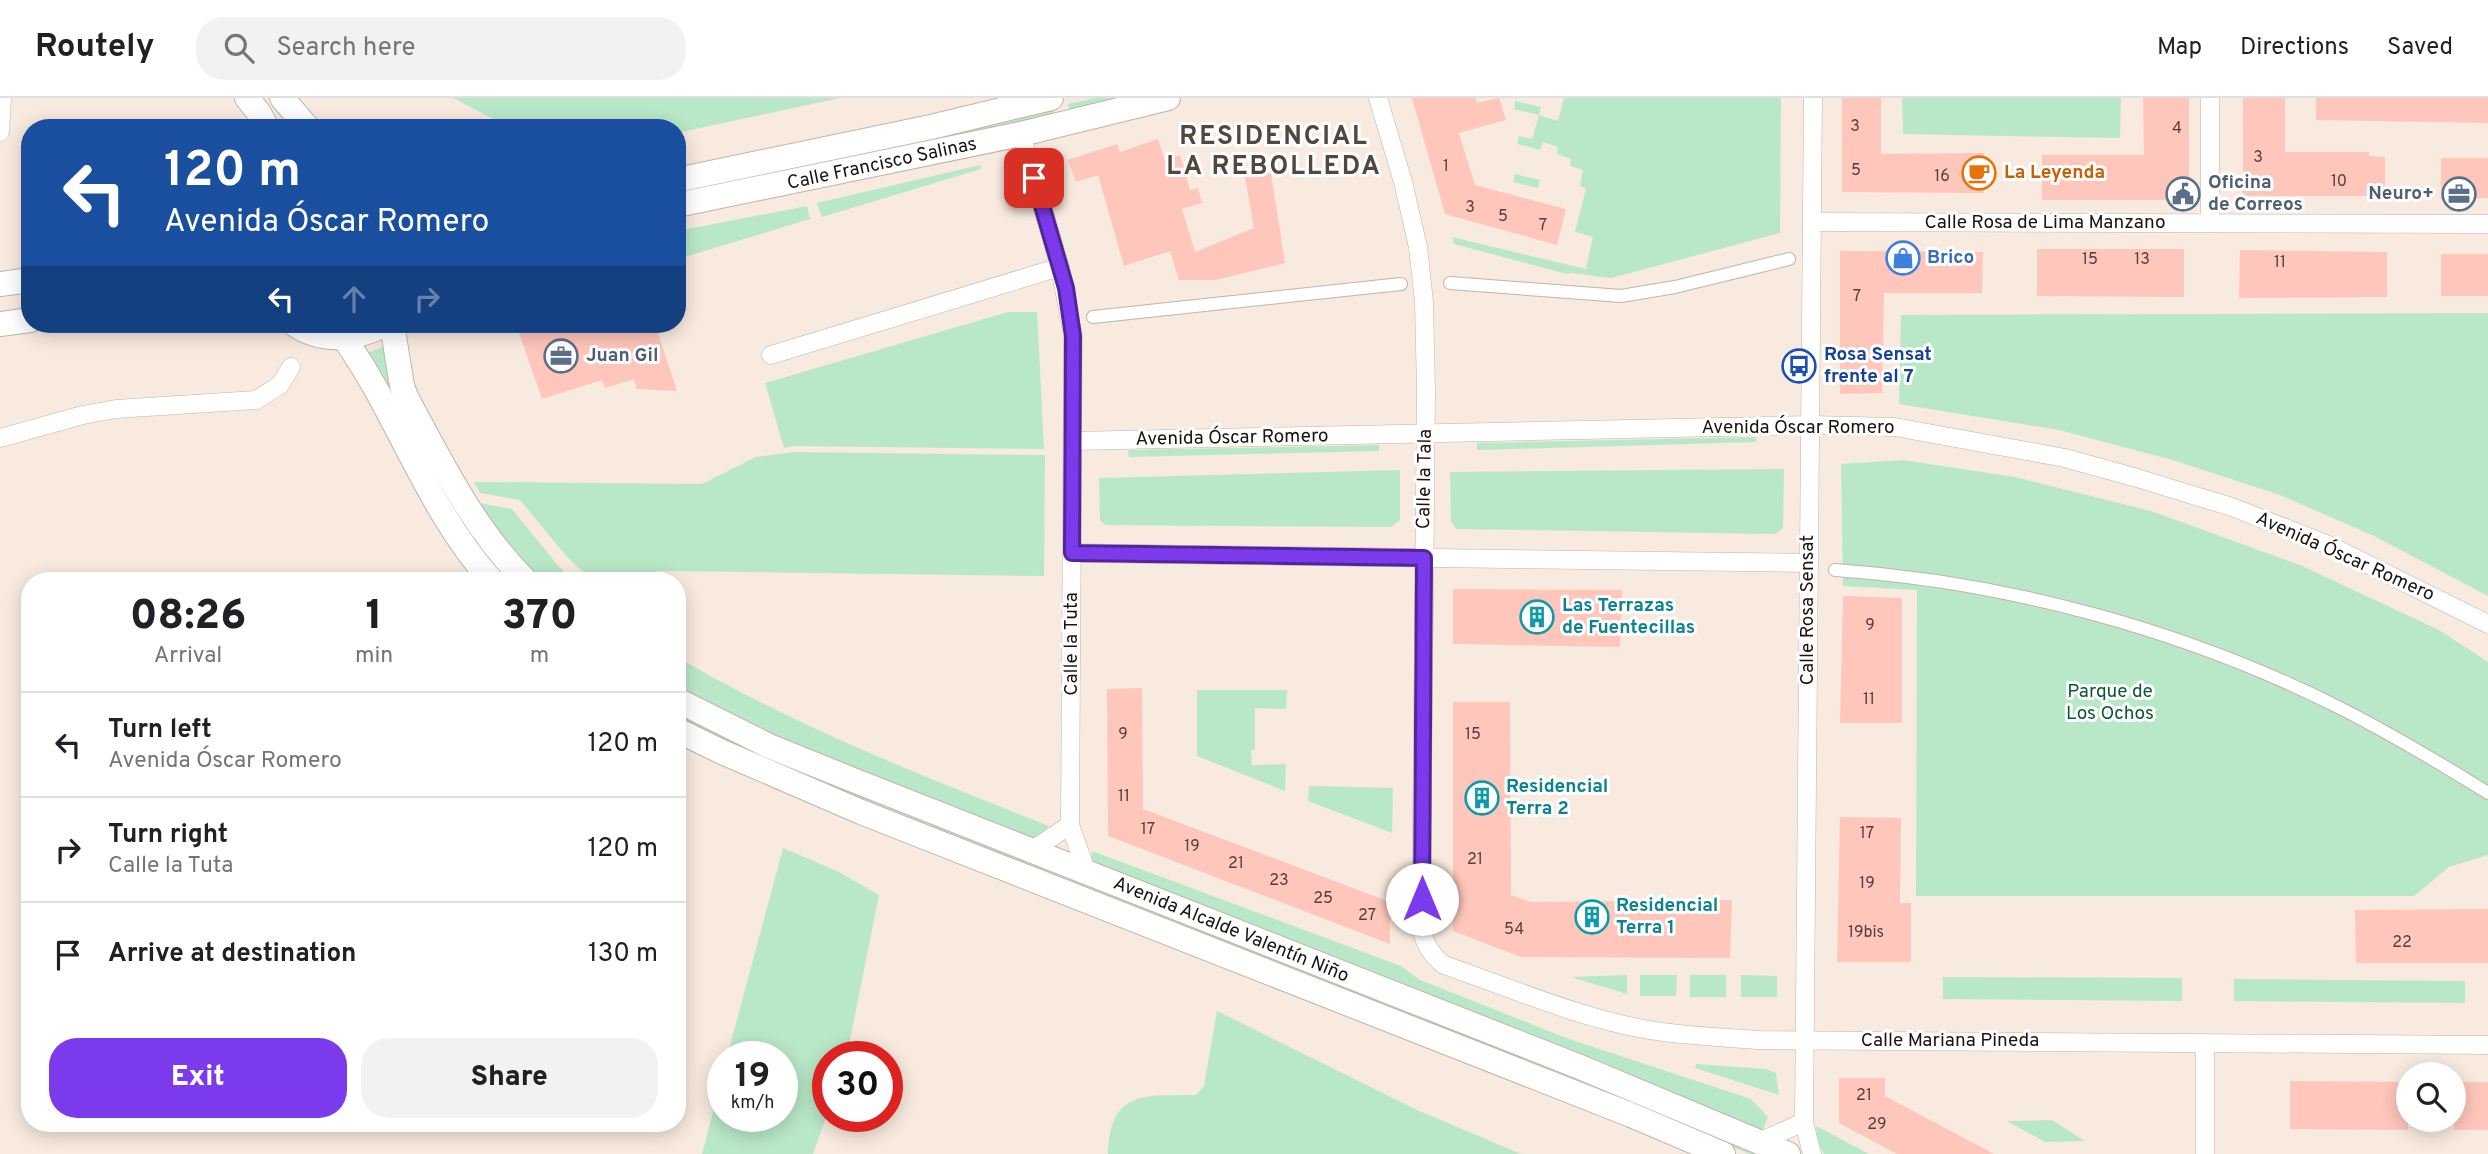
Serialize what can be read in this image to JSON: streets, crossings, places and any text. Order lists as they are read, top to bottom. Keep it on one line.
{"streets":{"main road":["Calle Francisco Salinas","Avenida Alcalde Valentín Niño"],"street":["Calle Rosa de Lima Manzano","Avenida Óscar Romero","Calle la Tala","Calle Rosa Sensat","Calle la Tuta","Calle Mariana Pineda"]},"crossings":[["Calle Francisco Salinas","Calle la Tuta"],["Calle Rosa de Lima Manzano","Calle Rosa Sensat"],["Avenida Óscar Romero","Calle la Tala"],["Avenida Óscar Romero","Calle Rosa Sensat"],["Avenida Óscar Romero","Calle la Tuta"],["Calle la Tala","Calle Mariana Pineda"],["Calle Rosa Sensat","Calle Mariana Pineda"],["Calle la Tuta","Avenida Alcalde Valentín Niño"]],"districts":["RESIDENCIAL LA REBOLLEDA"],"parks":["Parque de Los Ochos"],"places":{"cafe":["La Leyenda"],"public building":["Oficina de Correos"],"office":["Neuro+","Juan Gil"],"shop":["Brico"],"bus stop":["Rosa Sensat frente al 7"],"building":["Las Terrazas de Fuentecillas","Residencial Terra 2","Residencial Terra 1"]},"house_numbers":["3","4","3","1","5","16","10","3","5","7","15","13","11","7","9","11","9","15","11","17","17","19","21","21","23","19","25","27","54","19bis","22","21","29"],"page":{"header":"Routely","search":"Search here","nav":["Map","Directions","Saved"],"turn":["120 m","Avenida Óscar Romero"],"eta":["08:26","Arrival","1","min","370","m"],"list":[{"name":"Turn left","note":"Avenida Óscar Romero","value":"120 m"},{"name":"Turn right","note":"Calle la Tuta","value":"120 m"},{"name":"Arrive at destination","value":"130 m"}],"buttons":["Exit","Share"],"speed":"19 km/h","limit":"30"}}
